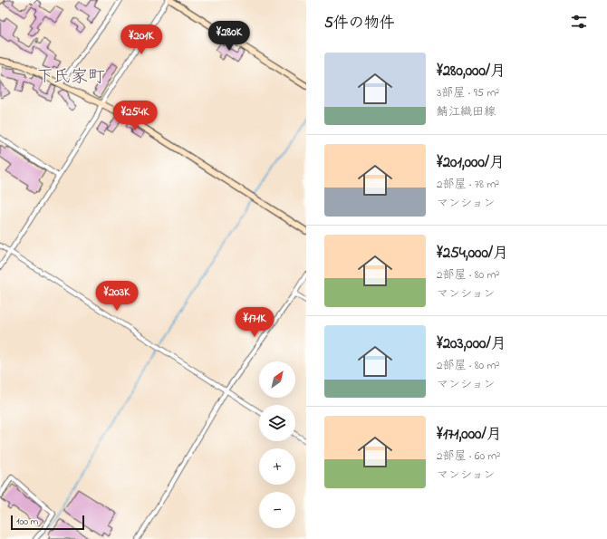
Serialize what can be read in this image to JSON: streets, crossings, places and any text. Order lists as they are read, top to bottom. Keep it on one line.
{"districts":["下氏家町"],"scale_bar":"100 m","north":"top right","page":{"heading":"5件の物件","price":["¥280K","¥201K","¥254K","¥203K","¥171K"],"list":[{"name":"¥280,000/月","note":"3部屋 · 95 m² · 鯖江織田線"},{"name":"¥201,000/月","note":"2部屋 · 78 m² · マンション"},{"name":"¥254,000/月","note":"2部屋 · 80 m² · マンション"},{"name":"¥203,000/月","note":"2部屋 · 80 m² · マンション"},{"name":"¥171,000/月","note":"2部屋 · 60 m² · マンション"}],"map_buttons":["+","−"],"scale":"100 m"}}
